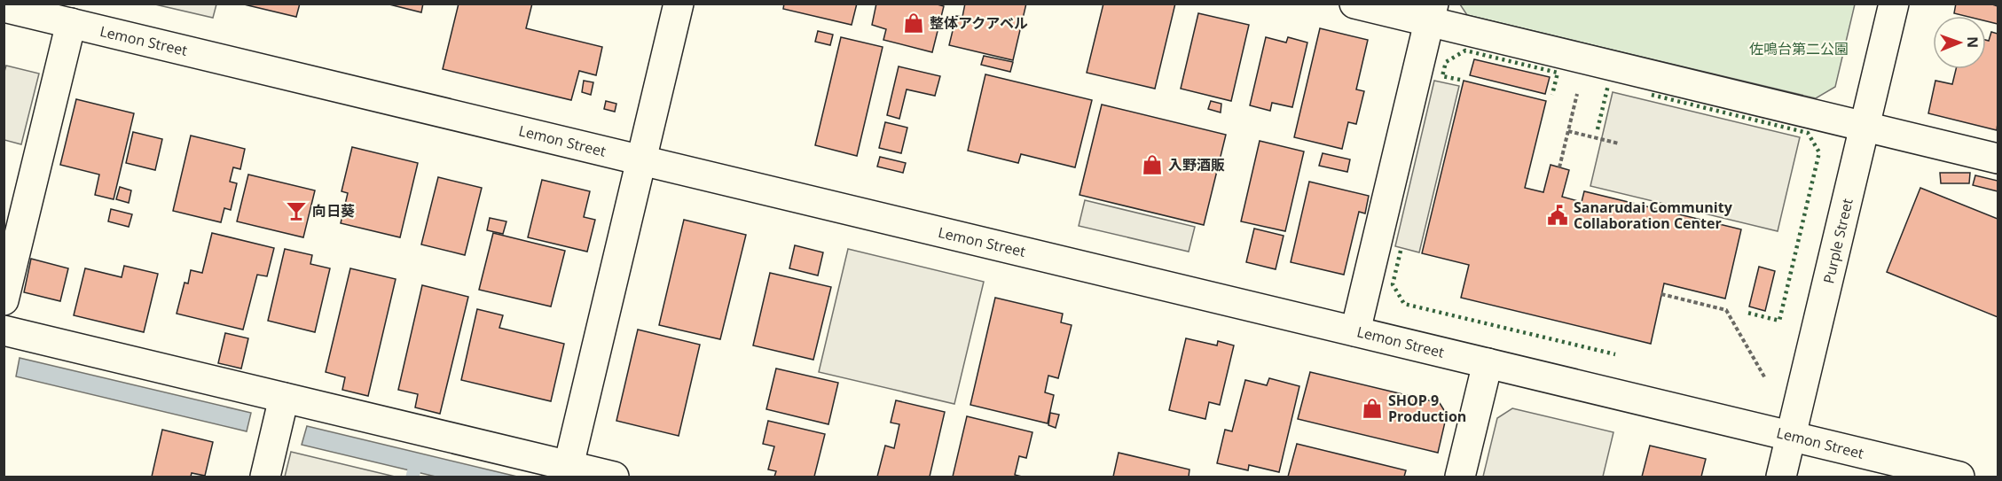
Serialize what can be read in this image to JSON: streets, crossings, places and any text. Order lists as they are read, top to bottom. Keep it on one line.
{"streets":{"street":["Lemon Street","Purple Street"]},"crossings":[["Lemon Street","Purple Street"]],"parks":["佐鳴台第二公園"],"places":{"shop":["整体アクアベル","入野酒販","SHOP 9 Production"],"bar":["向日葵"],"public building":["Sanarudai Community Collaboration Center"]},"north":"right"}
